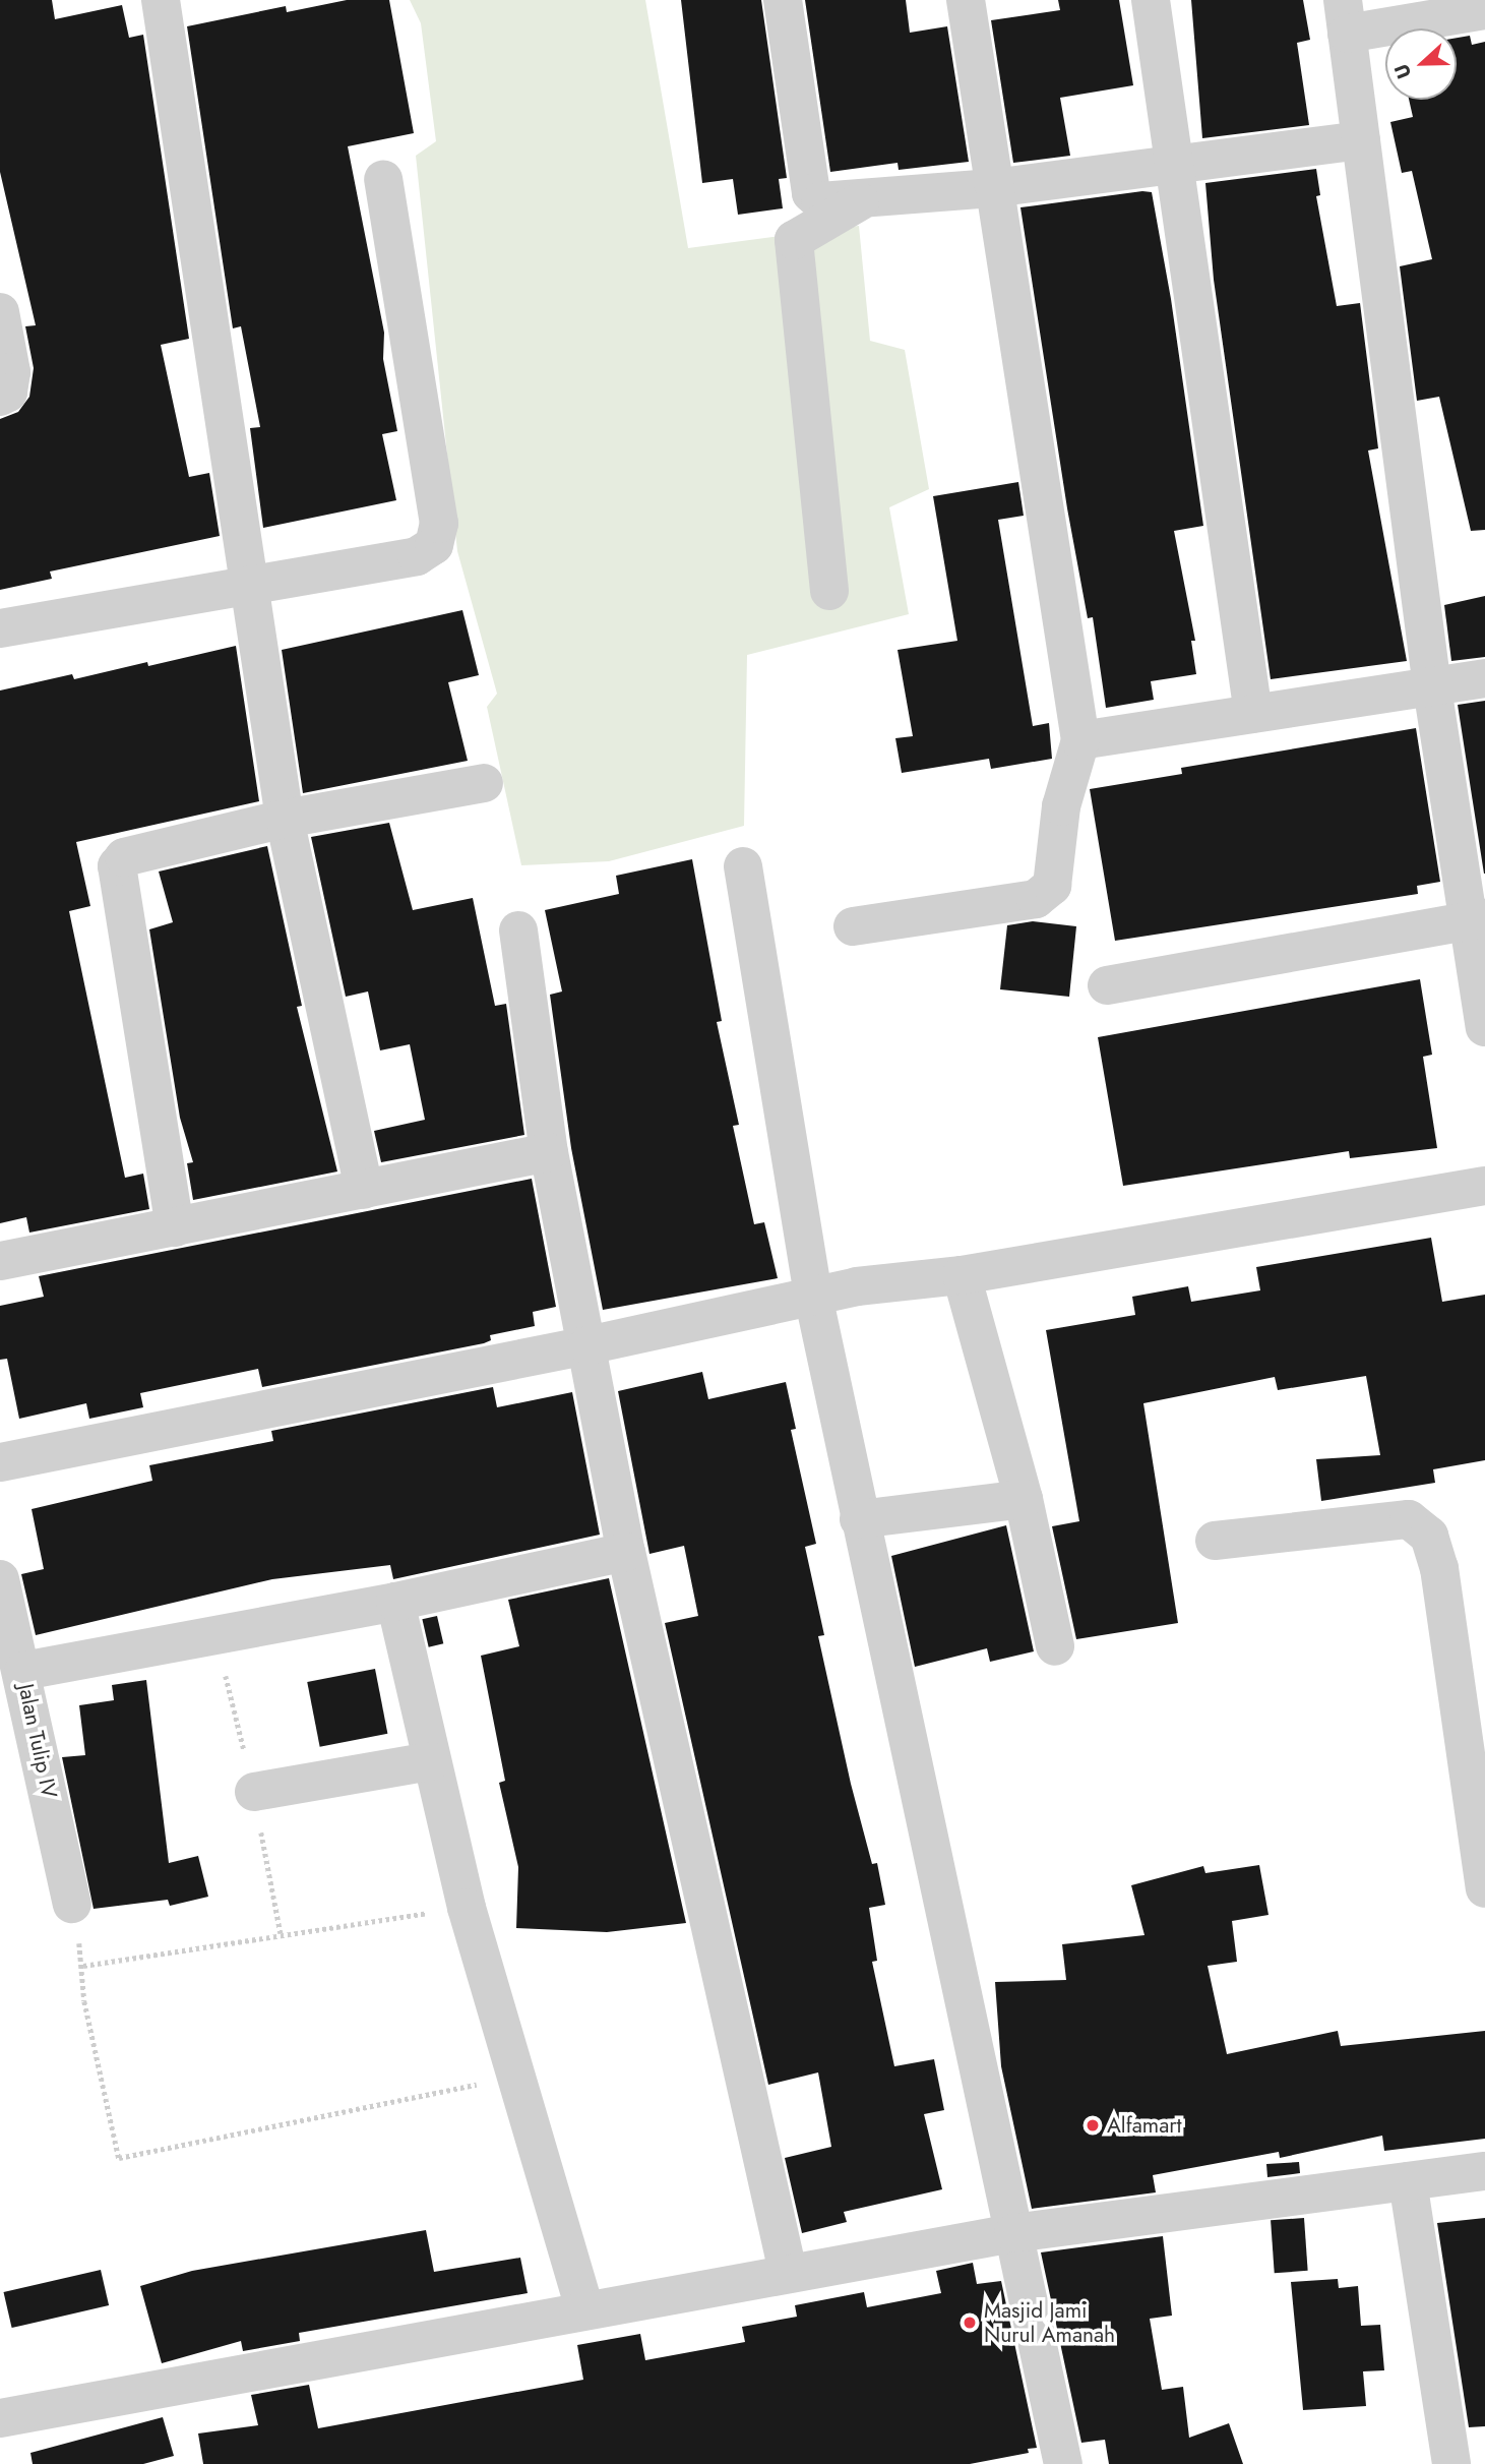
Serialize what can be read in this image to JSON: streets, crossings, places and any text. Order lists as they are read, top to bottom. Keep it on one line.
{"streets":{"street":["Jalan Tulip IV"]},"places":["Alfamart","Masjid Jami Nurul Amanah"],"north":"left"}
